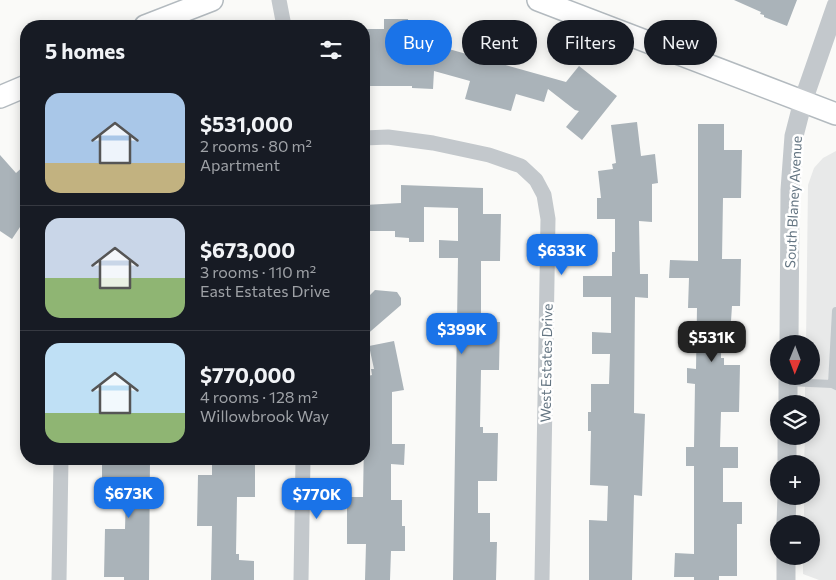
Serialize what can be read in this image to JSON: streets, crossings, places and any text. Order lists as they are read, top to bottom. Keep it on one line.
{"streets":{"street":["South Blaney Avenue","West Estates Drive"]},"north":"bottom","page":{"chip":["Buy","Rent","Filters","New"],"heading":"5 homes","list":[{"name":"$531,000","note":"2 rooms · 80 m² · Apartment"},{"name":"$673,000","note":"3 rooms · 110 m² · East Estates Drive"},{"name":"$770,000","note":"4 rooms · 128 m² · Willowbrook Way"}],"price":["$633K","$399K","$531K","$673K","$770K"],"map_buttons":["+","−"]}}
